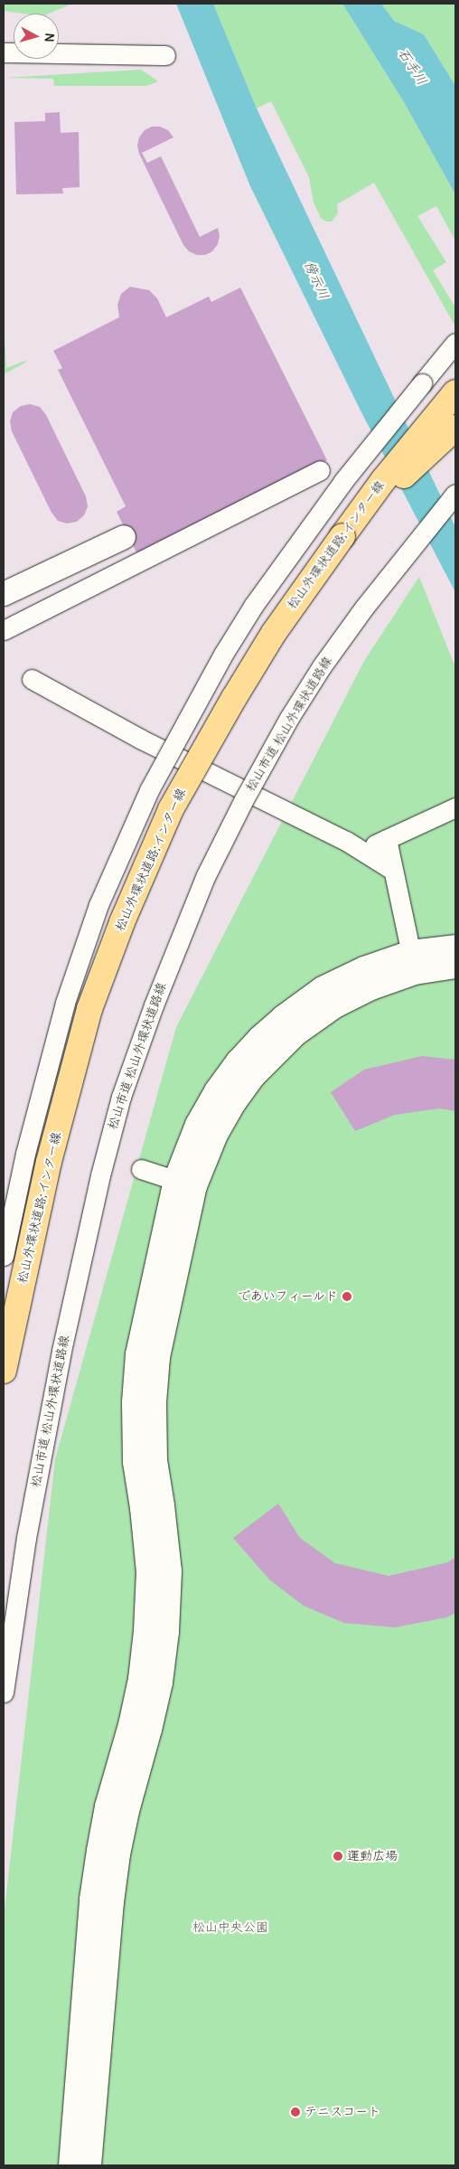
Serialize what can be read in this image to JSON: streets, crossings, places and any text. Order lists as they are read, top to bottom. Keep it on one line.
{"streets":{"highway":["松山外環状道路;インター線"],"street":["松山市道 松山外環状道路線"]},"water":["石手川","傍示川"],"parks":["松山中央公園"],"places":["であいフィールド","運動広場","テニスコート"],"north":"right"}
